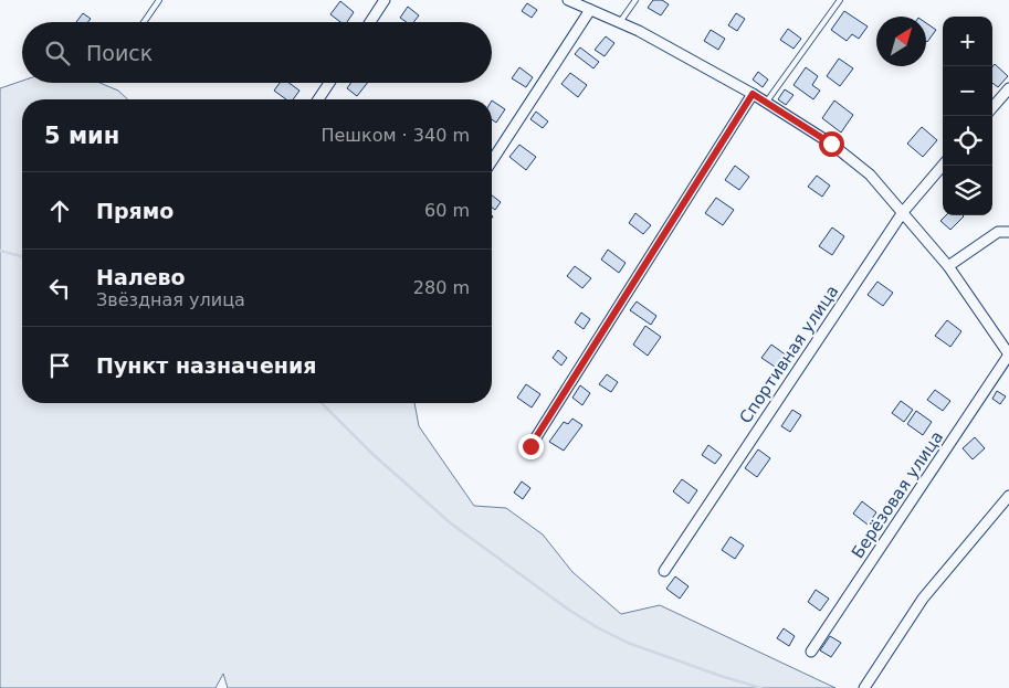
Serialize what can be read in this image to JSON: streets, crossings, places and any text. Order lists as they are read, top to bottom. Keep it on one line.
{"streets":{"street":["Спортивная улица","Берёзовая улица"]},"north":"top right","page":{"map_buttons":["+","−"],"search":"Поиск","heading":["5 мин","Пешком · 340 m"],"list":[["Прямо","60 m"],["Налево","Звёздная улица","280 m"],"Пункт назначения"]}}
